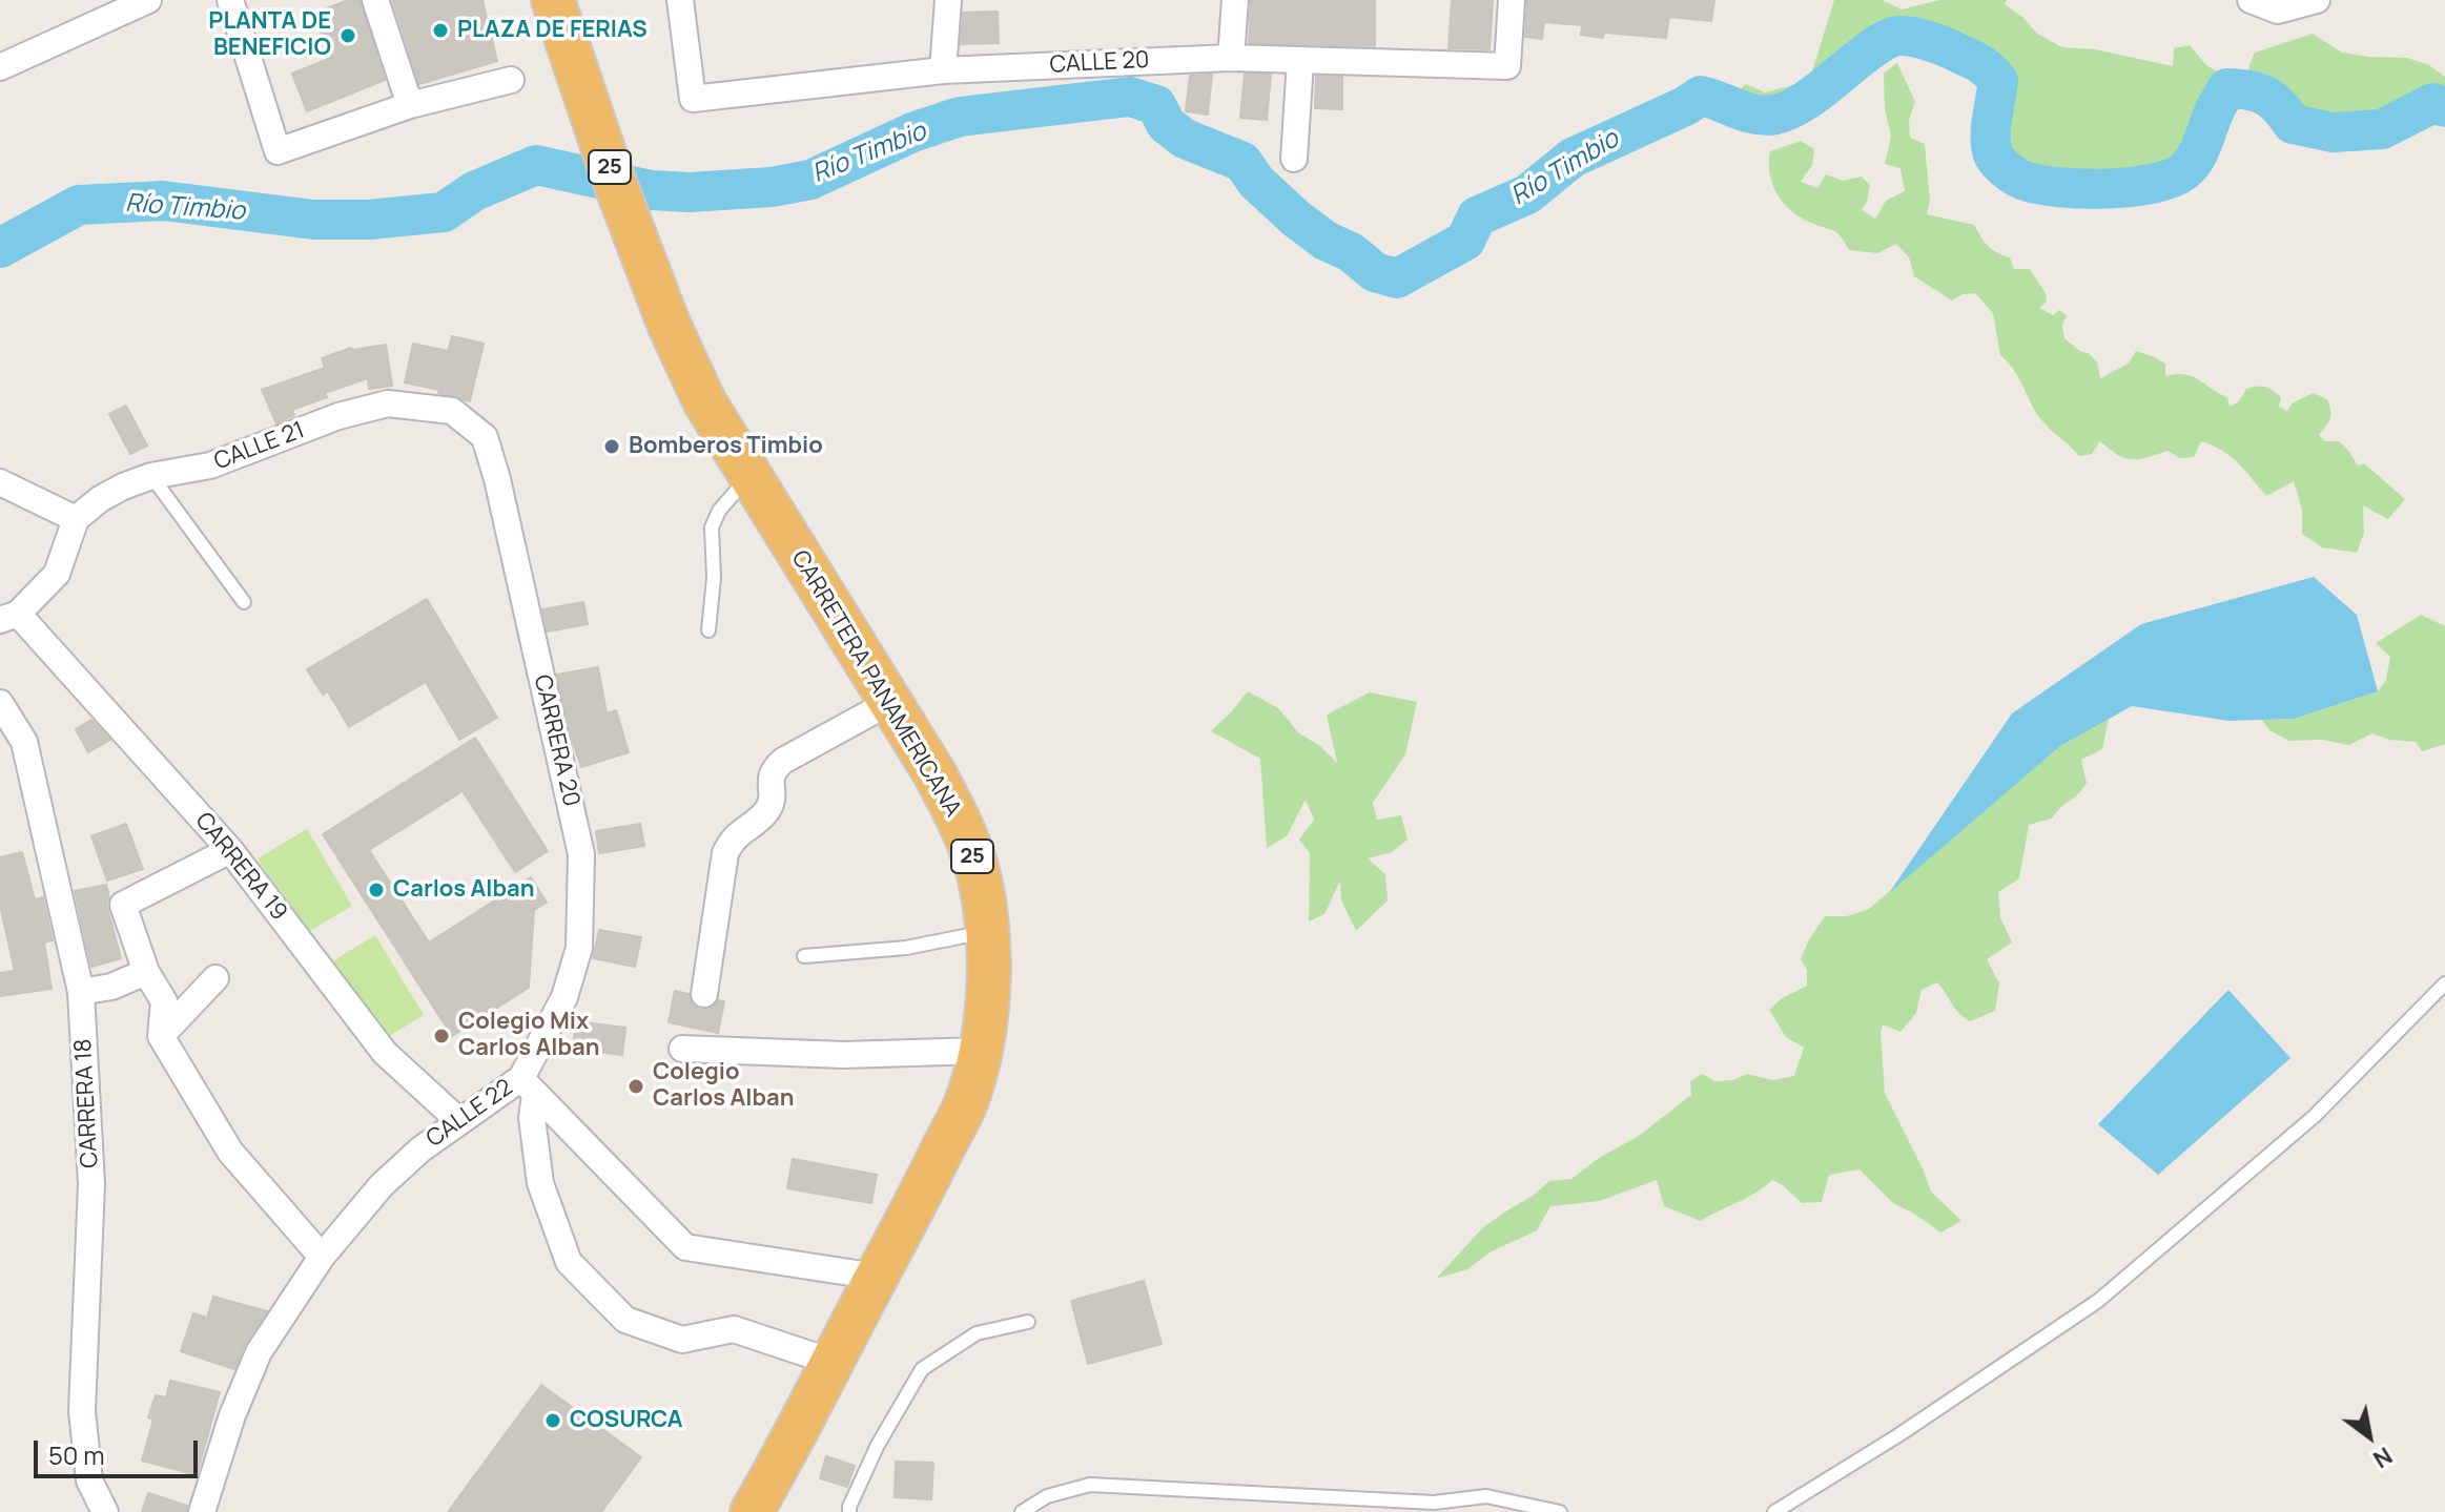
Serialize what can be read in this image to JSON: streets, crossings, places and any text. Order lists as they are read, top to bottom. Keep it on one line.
{"streets":{"highway":["25","CARRETERA PANAMERICANA"],"street":["CALLE 20","CALLE 21","CARRERA 20","CARRERA 19","CARRERA 18","CALLE 22"]},"crossings":[["CALLE 21","CARRERA 20"],["CARRETERA PANAMERICANA","CALLE 22"],["CARRERA 20","CALLE 22"],["CARRERA 19","CALLE 22"]],"water":["Río Timbio"],"places":["PLAZA DE FERIAS","PLANTA DE BENEFICIO","Bomberos Timbio","Carlos Alban","Colegio Mix Carlos Alban","Colegio Carlos Alban","COSURCA"],"scale_bar":"50 m","north":"bottom right"}
